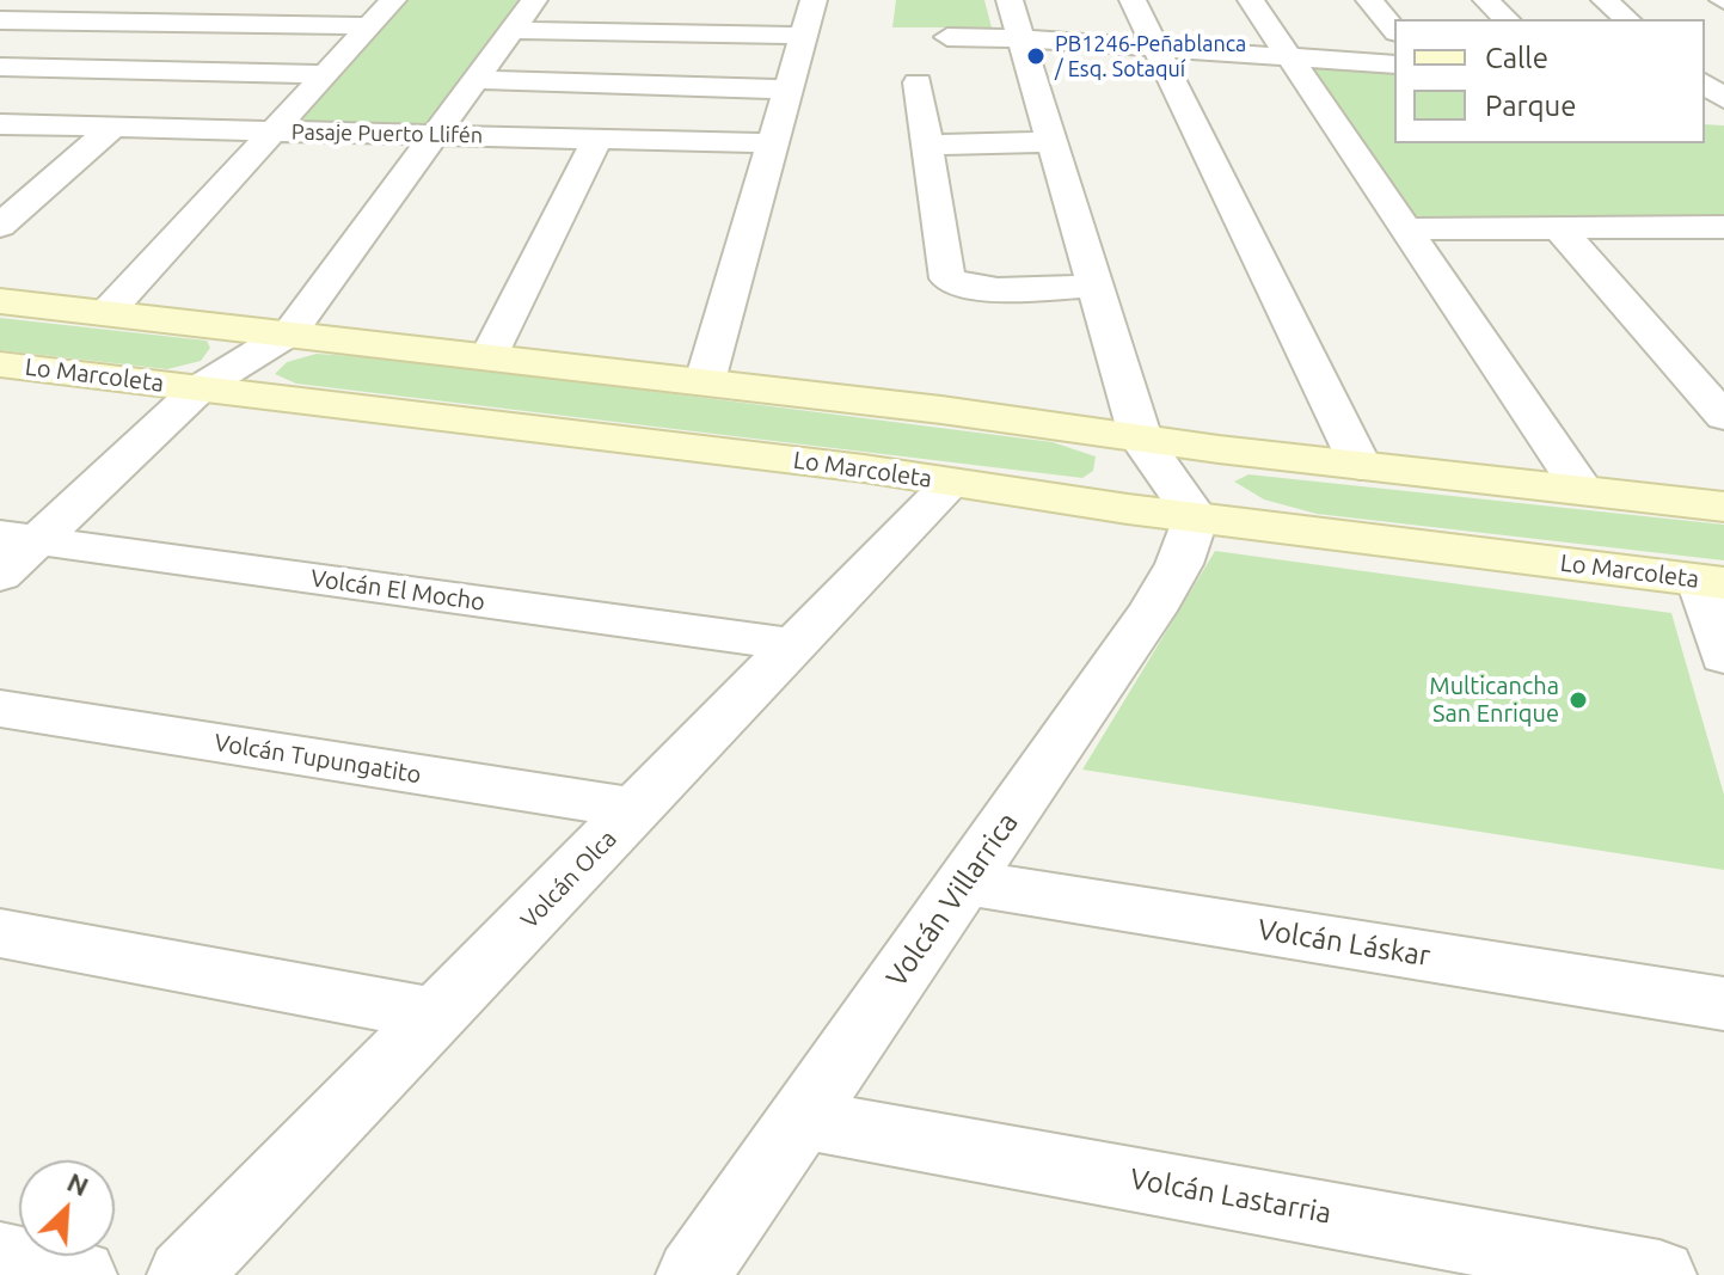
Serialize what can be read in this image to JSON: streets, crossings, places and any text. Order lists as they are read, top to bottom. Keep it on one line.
{"streets":{"street":["Pasaje Puerto Llifén","Lo Marcoleta","Volcán El Mocho","Volcán Tupungatito","Volcán Olca","Volcán Villarrica","Volcán Láskar","Volcán Lastarria"]},"crossings":[["Lo Marcoleta","Volcán Olca"],["Lo Marcoleta","Volcán Villarrica"],["Volcán El Mocho","Volcán Olca"],["Volcán Tupungatito","Volcán Olca"],["Volcán Villarrica","Volcán Láskar"],["Volcán Villarrica","Volcán Lastarria"]],"places":["PB1246-Peñablanca / Esq. Sotaquí","Multicancha San Enrique"],"legend":["Calle","Parque"],"north":"top right"}
